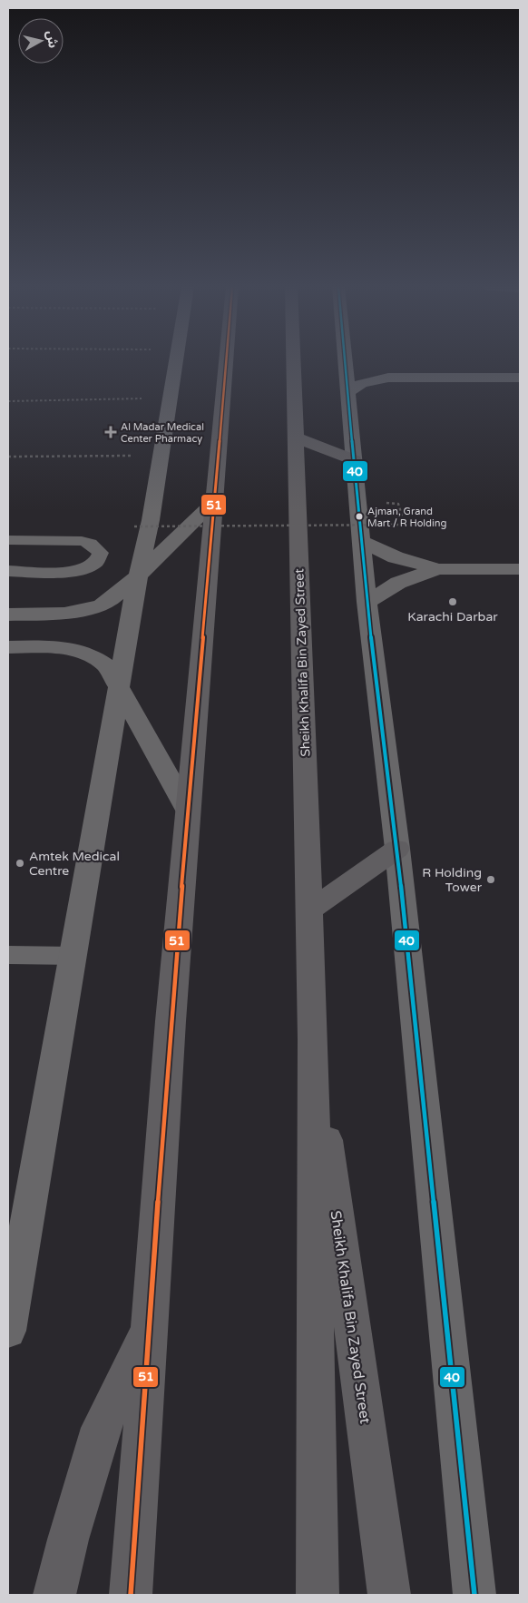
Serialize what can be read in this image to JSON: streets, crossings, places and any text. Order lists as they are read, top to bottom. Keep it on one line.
{"streets":{"main road":["Sheikh Khalifa Bin Zayed Street"]},"places":{"health":["Al Madar Medical Center Pharmacy"],"other":["Ajman, Grand Mart / R Holding","Karachi Darbar","Amtek Medical Centre","R Holding Tower"]},"lines":["transit line 40","transit line 51"],"north":"right"}
